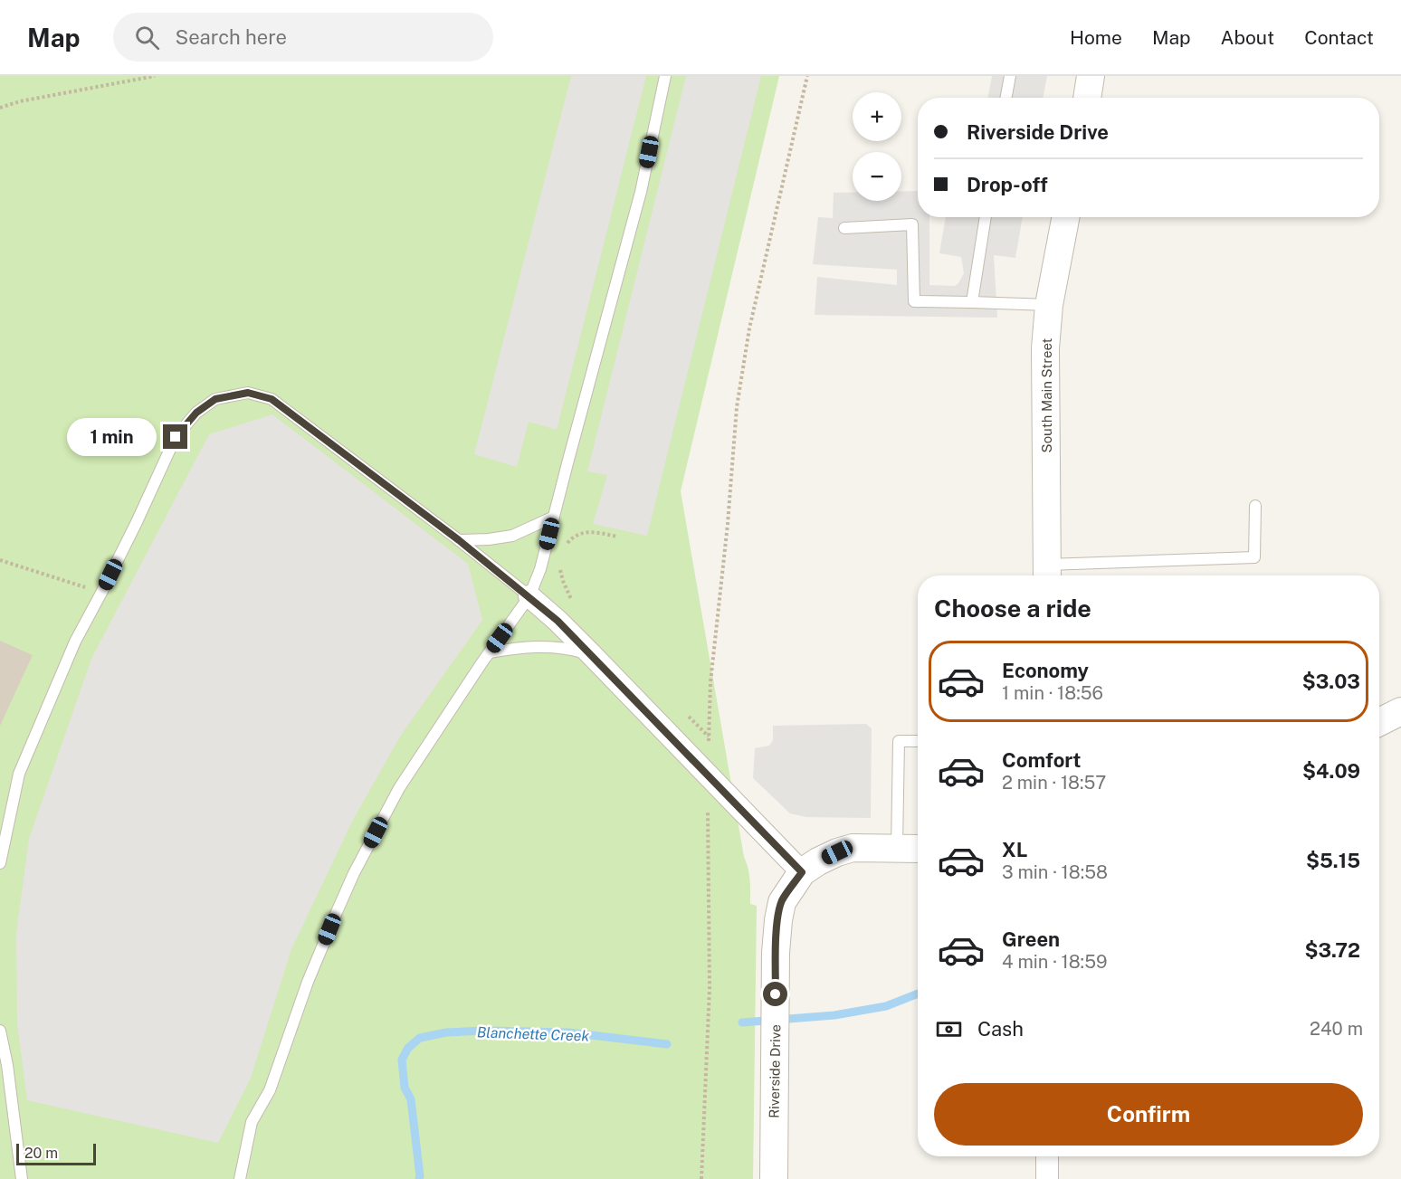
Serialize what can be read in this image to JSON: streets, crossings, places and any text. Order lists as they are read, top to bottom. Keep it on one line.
{"streets":{"street":["South Main Street","Riverside Drive"]},"water":["Blanchette Creek"],"scale_bar":"20 m","page":{"header":"Map","search":"Search here","nav":["Home","Map","About","Contact"],"map_buttons":["+","−"],"banner":["Riverside Drive","Drop-off"],"bubble":"1 min","heading":"Choose a ride","list":[{"name":"Economy","note":"1 min · 18:56","value":"$3.03"},{"name":"Comfort","note":"2 min · 18:57","value":"$4.09"},{"name":"XL","note":"3 min · 18:58","value":"$5.15"},{"name":"Green","note":"4 min · 18:59","value":"$3.72"}],"pay":["Cash","240 m"],"buttons":"Confirm","scale":"20 m"}}
